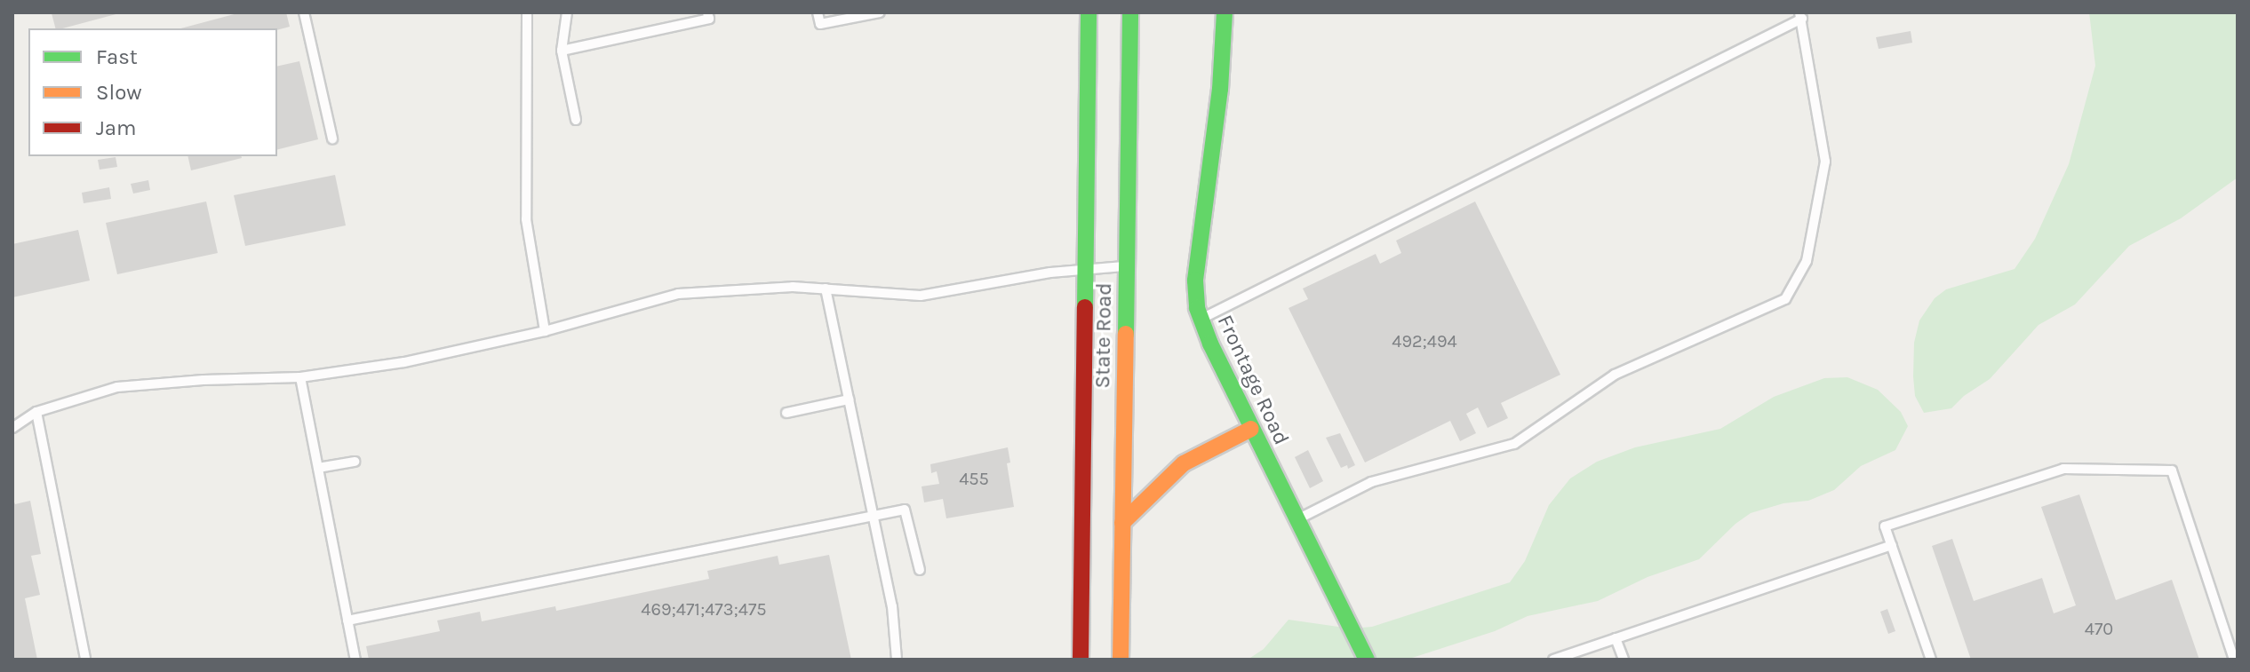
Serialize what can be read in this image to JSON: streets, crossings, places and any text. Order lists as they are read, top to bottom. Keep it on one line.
{"streets":{"main road":["State Road","Frontage Road"]},"house_numbers":["492;494","455","469;471;473;475","470"],"legend":["Fast","Slow","Jam"]}
